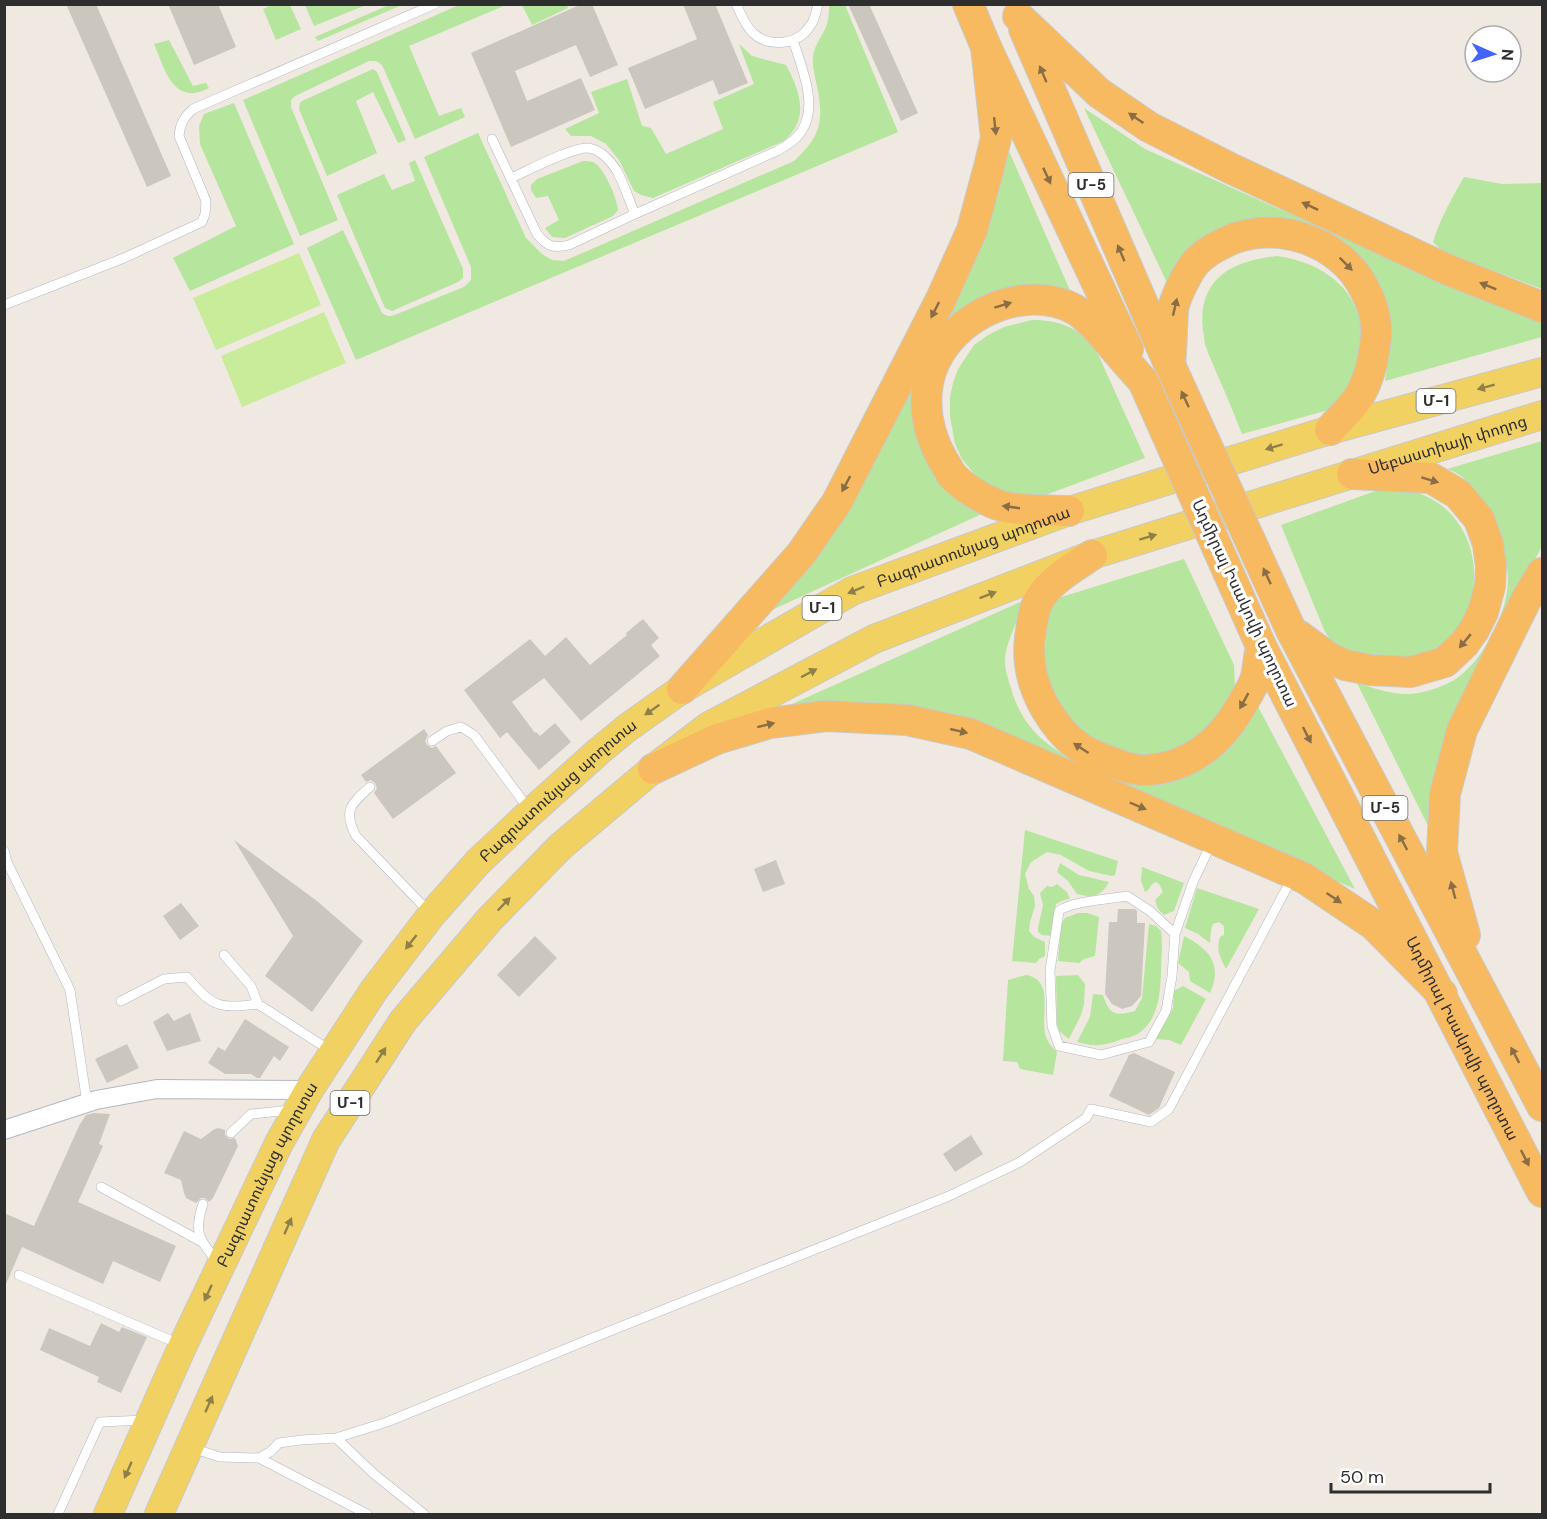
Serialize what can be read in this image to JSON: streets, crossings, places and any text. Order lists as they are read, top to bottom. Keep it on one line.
{"streets":{"highway":["Մ-5","Ադմիրալ Իսակովի պողոտա"],"main road":["Մ-1","Սեբաստիայի փողոց","Բագրատունյաց պողոտա"]},"crossings":[["Մ-1","Սեբաստիայի փողոց"],["Մ-1","Բագրատունյաց պողոտա"]],"scale_bar":"50 m","north":"right"}
